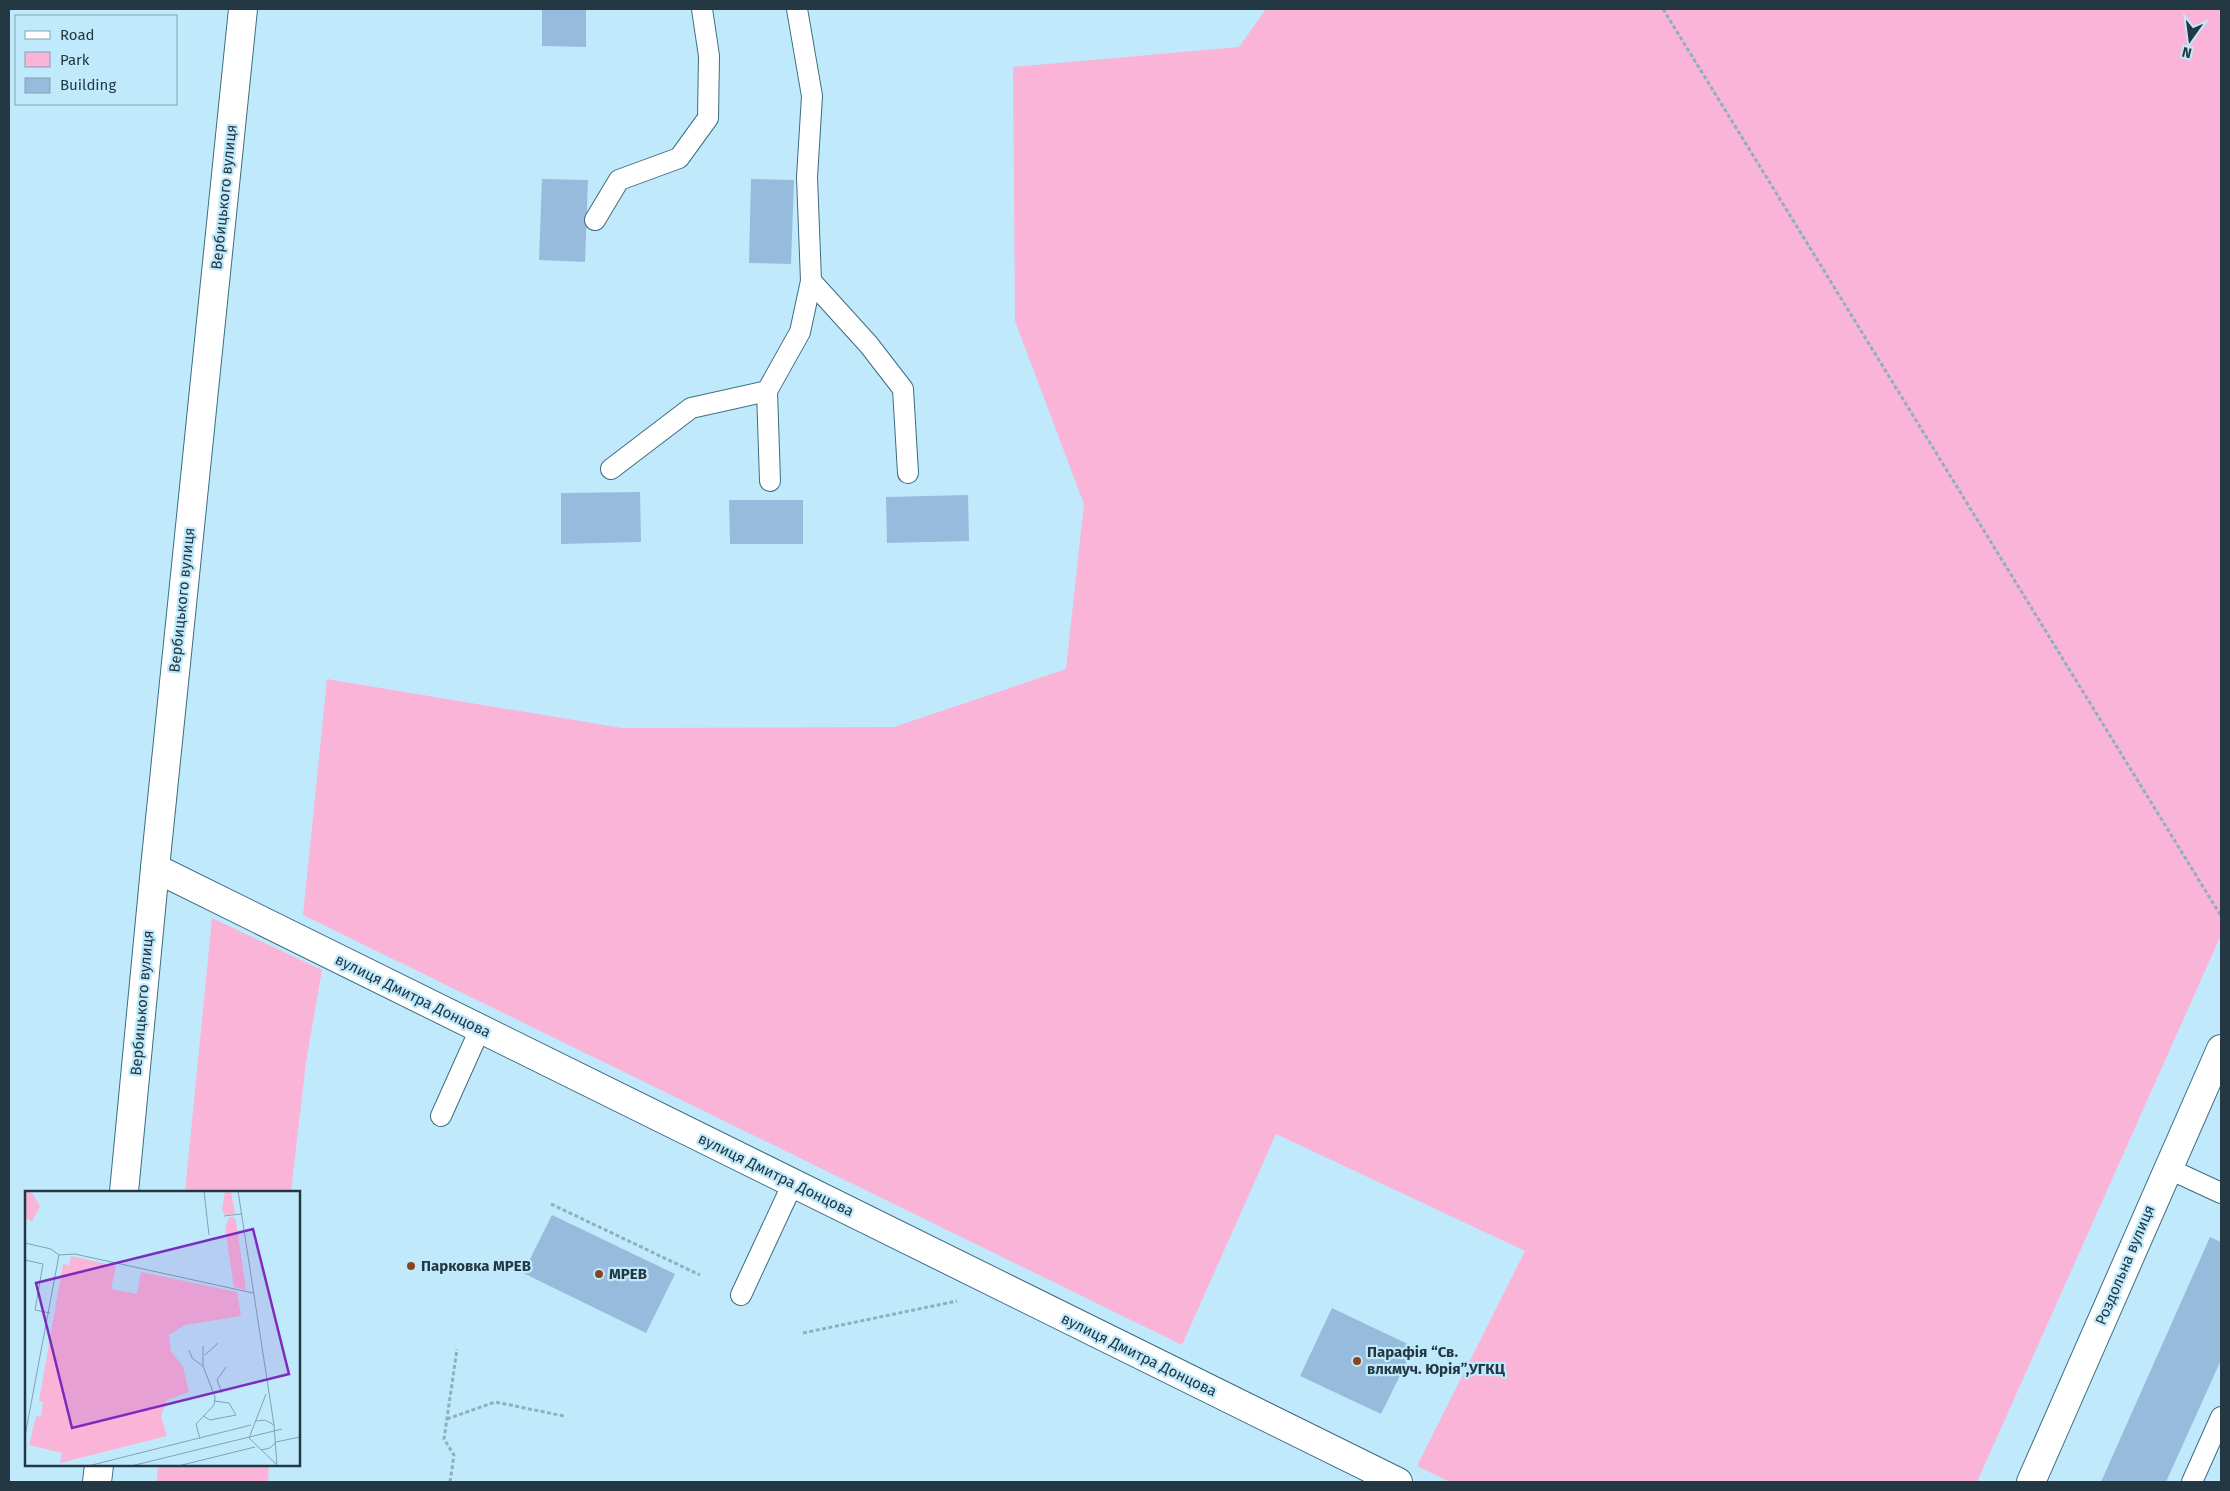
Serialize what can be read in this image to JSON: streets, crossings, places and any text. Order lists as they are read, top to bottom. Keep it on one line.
{"streets":{"street":["Вербицького вулиця","вулиця Дмитра Донцова","Роздольна вулиця"]},"crossings":[["Вербицького вулиця","вулиця Дмитра Донцова"]],"places":["Парковка МРЕВ","МРЕВ","Парафія “Св. влкмуч. Юрія”,УГКЦ"],"legend":["Road","Park","Building"],"north":"bottom"}
